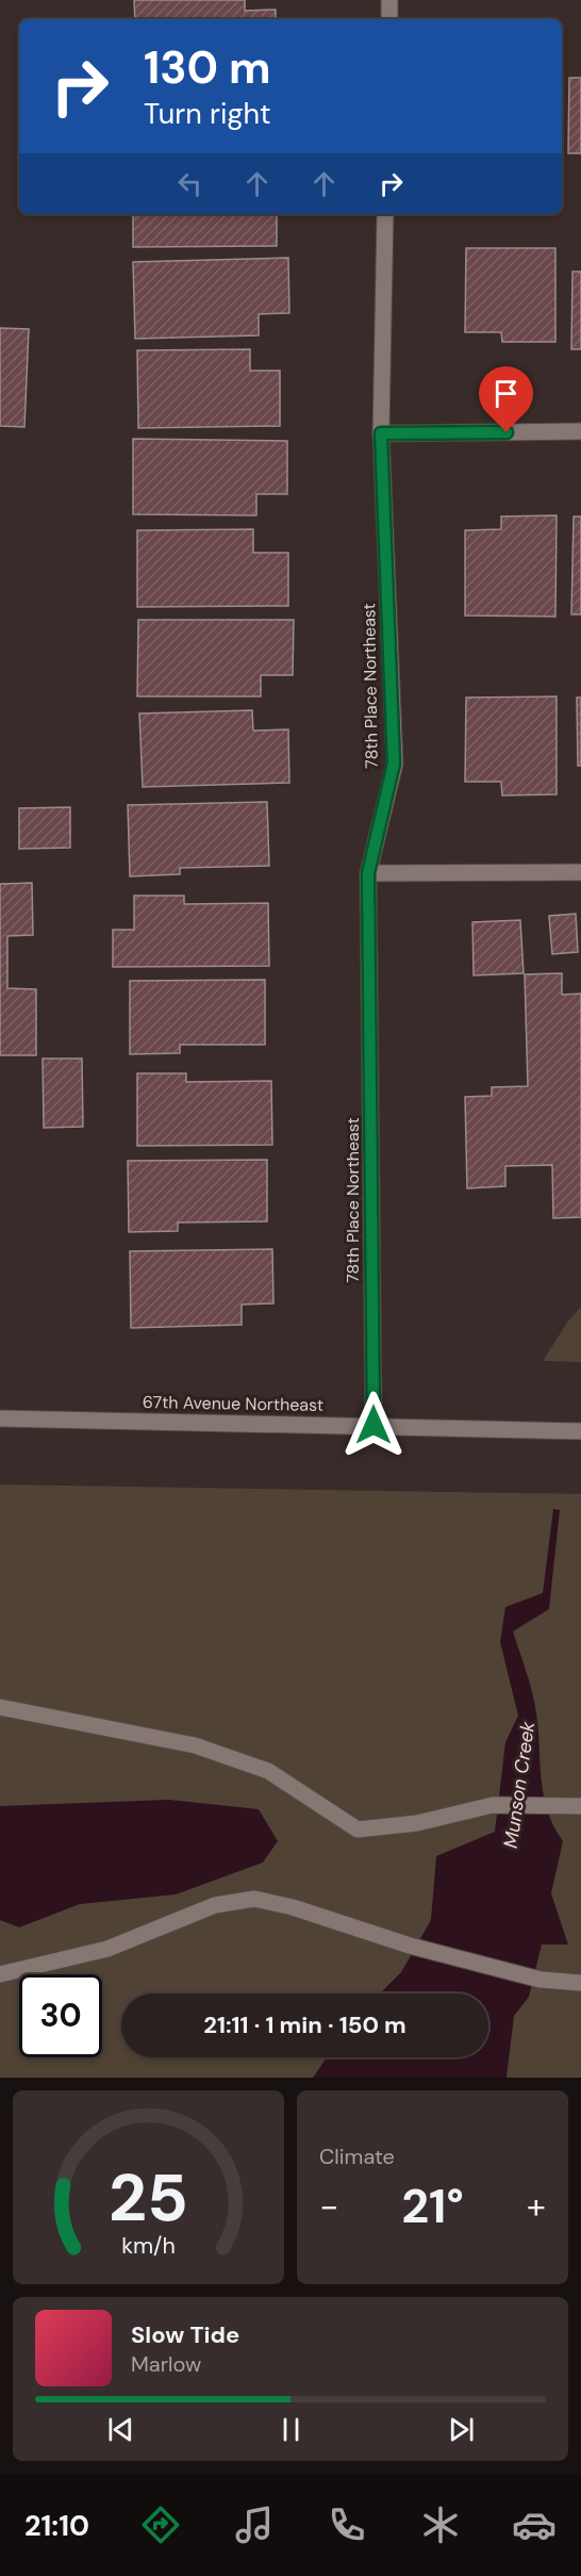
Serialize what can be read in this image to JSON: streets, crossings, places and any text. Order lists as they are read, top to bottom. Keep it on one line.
{"streets":{"street":["78th Place Northeast","67th Avenue Northeast"]},"crossings":[["78th Place Northeast","67th Avenue Northeast"]],"water":["Munson Creek"],"page":{"turn":["130 m","Turn right"],"limit":"30","trip":"21:11 · 1 min · 150 m","tile":"Climate","heat":["−","21°","+"],"song":["Slow Tide","Marlow"],"tabs":"21:10","gauge":["25","km/h"]}}
